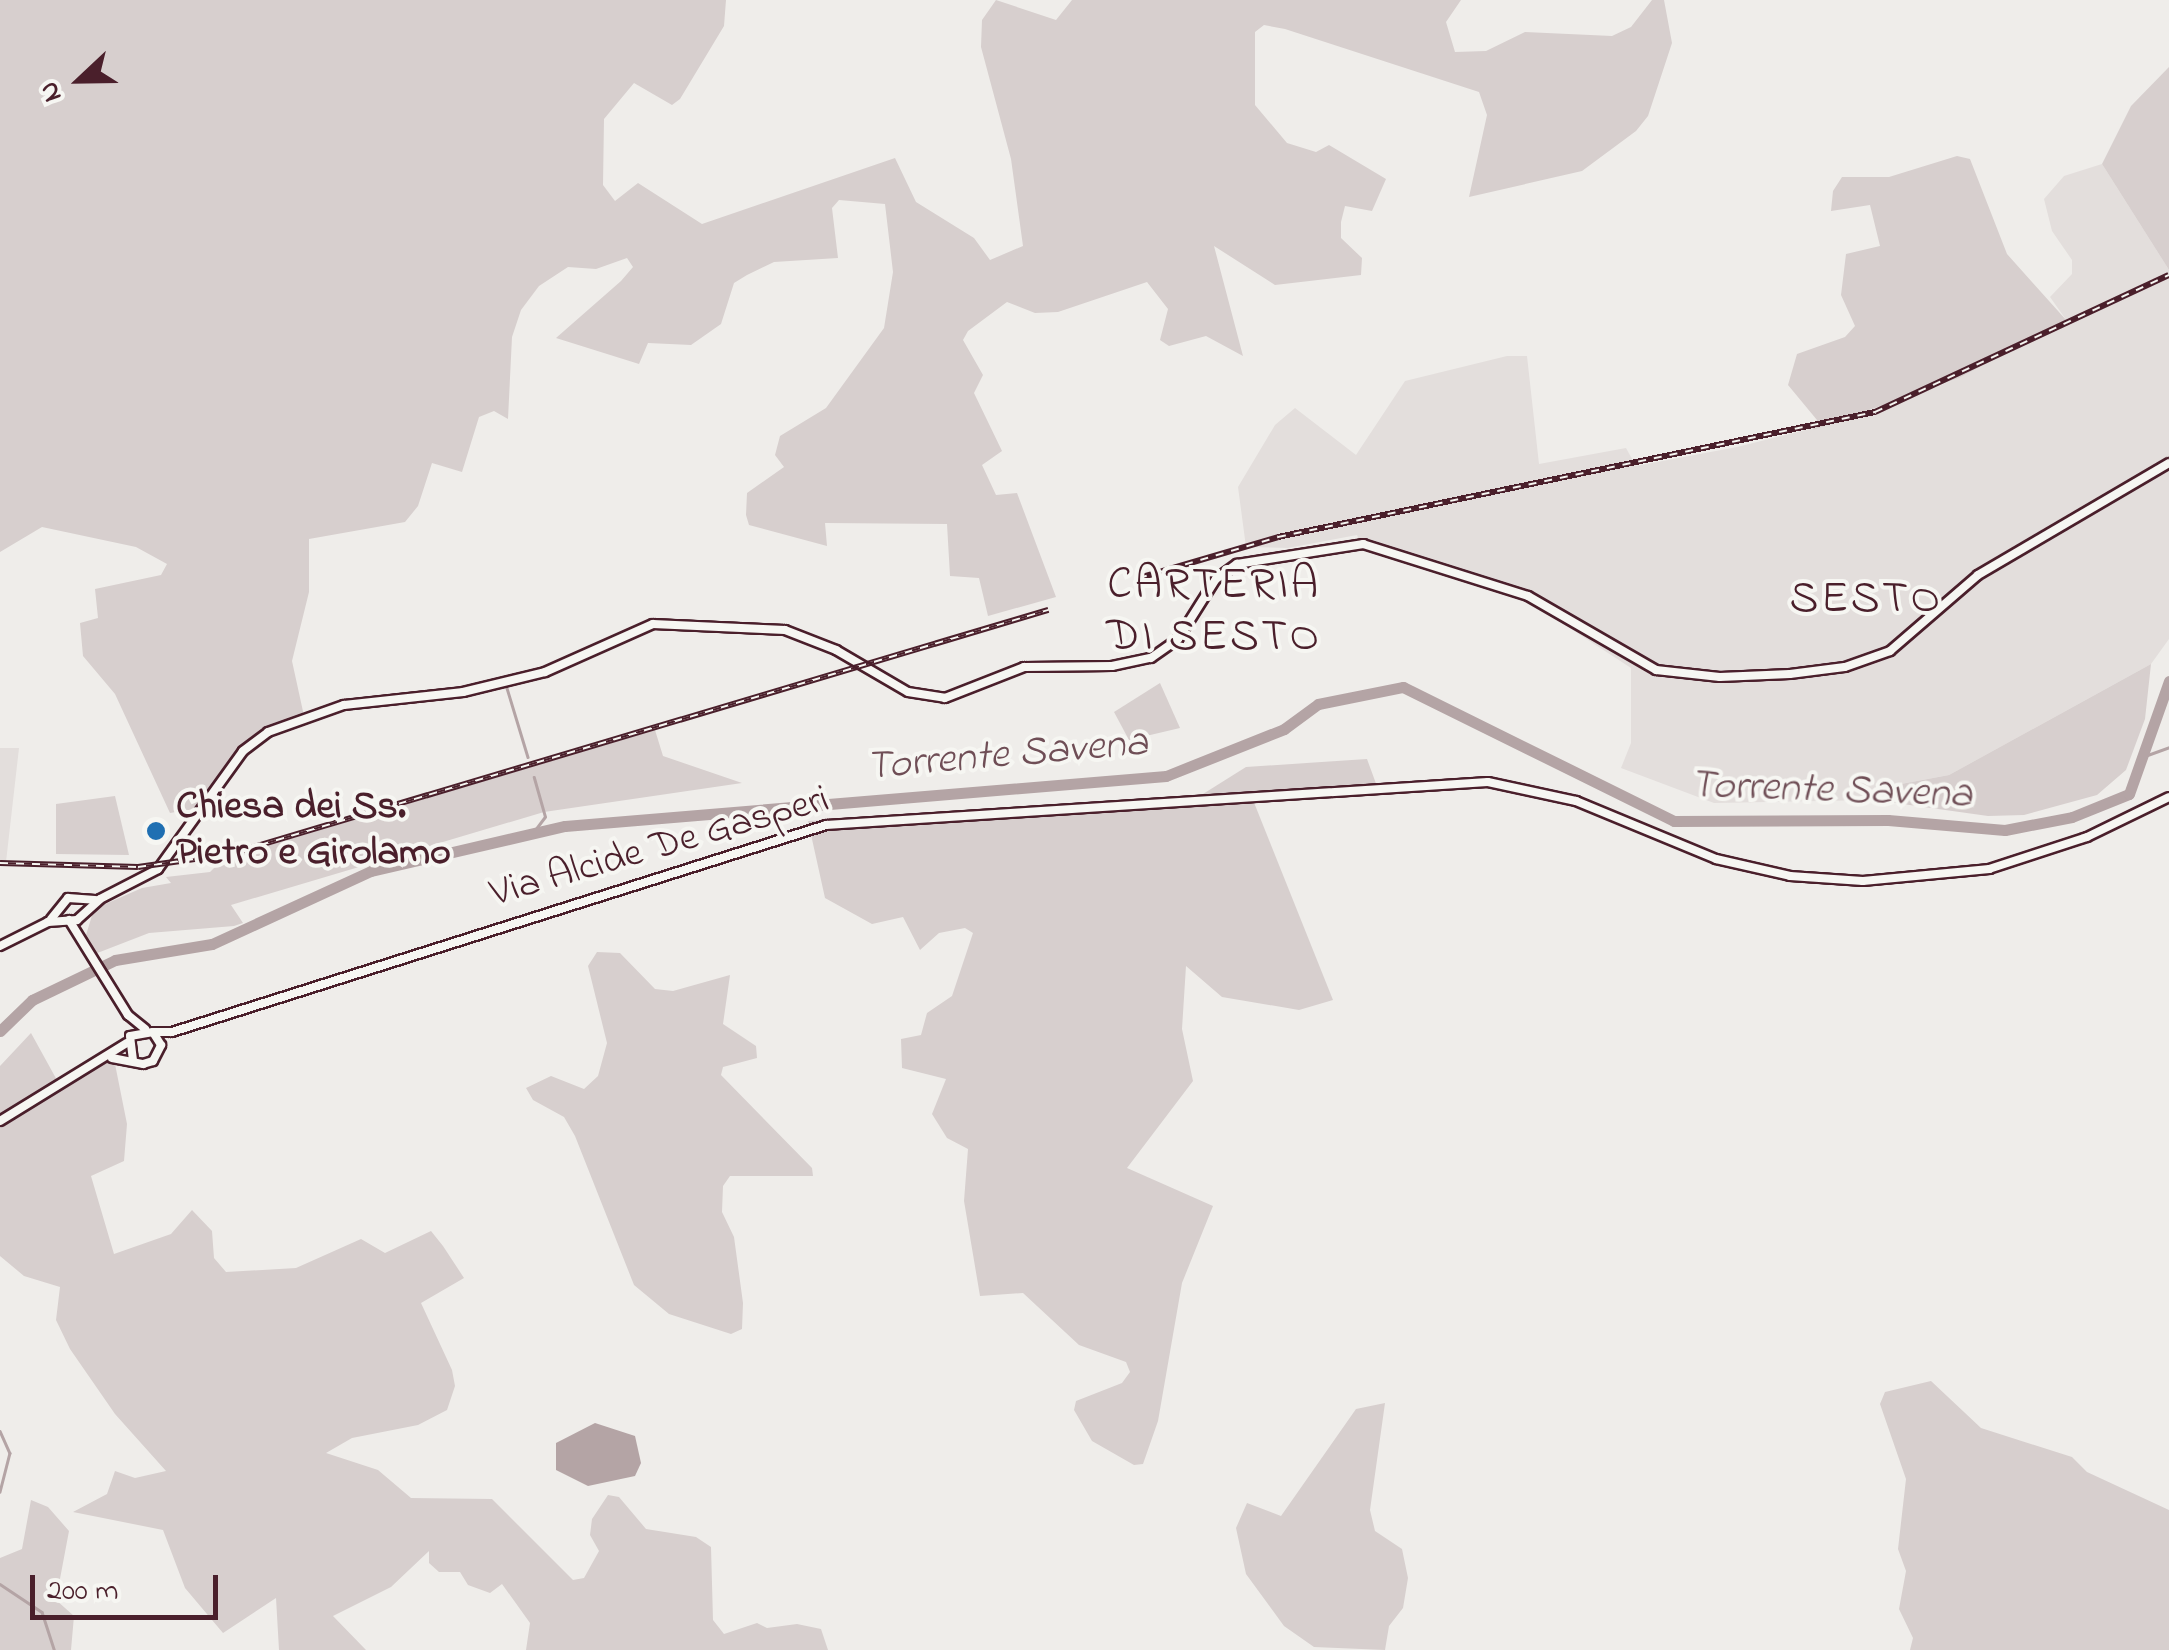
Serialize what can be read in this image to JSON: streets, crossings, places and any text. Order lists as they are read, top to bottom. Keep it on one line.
{"streets":{"main road":["Via Alcide De Gasperi"]},"districts":["CARTERIA DI SESTO","SESTO"],"water":["Torrente Savena"],"places":["Chiesa dei Ss. Pietro e Girolamo"],"scale_bar":"200 m","north":"left"}
